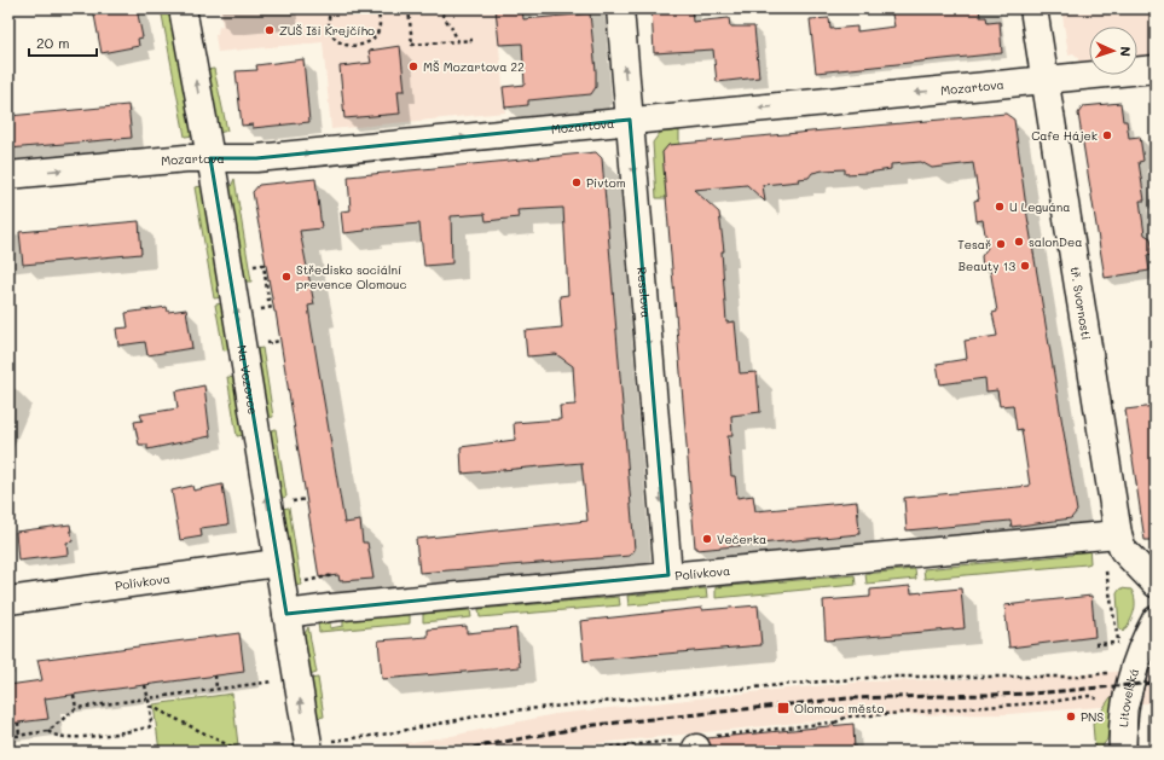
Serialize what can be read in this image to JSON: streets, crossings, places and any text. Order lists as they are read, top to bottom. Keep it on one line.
{"streets":{"street":["Mozartova","Resslova","tř. Svornosti","Na Vozovce","Polívkova","Litovelská"]},"crossings":[["Mozartova","Resslova"],["Mozartova","tř. Svornosti"],["Mozartova","Na Vozovce"],["Resslova","Polívkova"],["tř. Svornosti","Polívkova"],["Na Vozovce","Polívkova"]],"one_way":["Na Vozovce"],"places":{"other":["ZUŠ Iši Krejčího","MŠ Mozartova 22","Cafe Hájek","Pivtom","U Leguána","salonDea","Tesař","Beauty 13","Středisko sociální prevence Olomouc","Večerka","PNS"],"transit":["Olomouc město"]},"scale_bar":"20 m","north":"right"}
